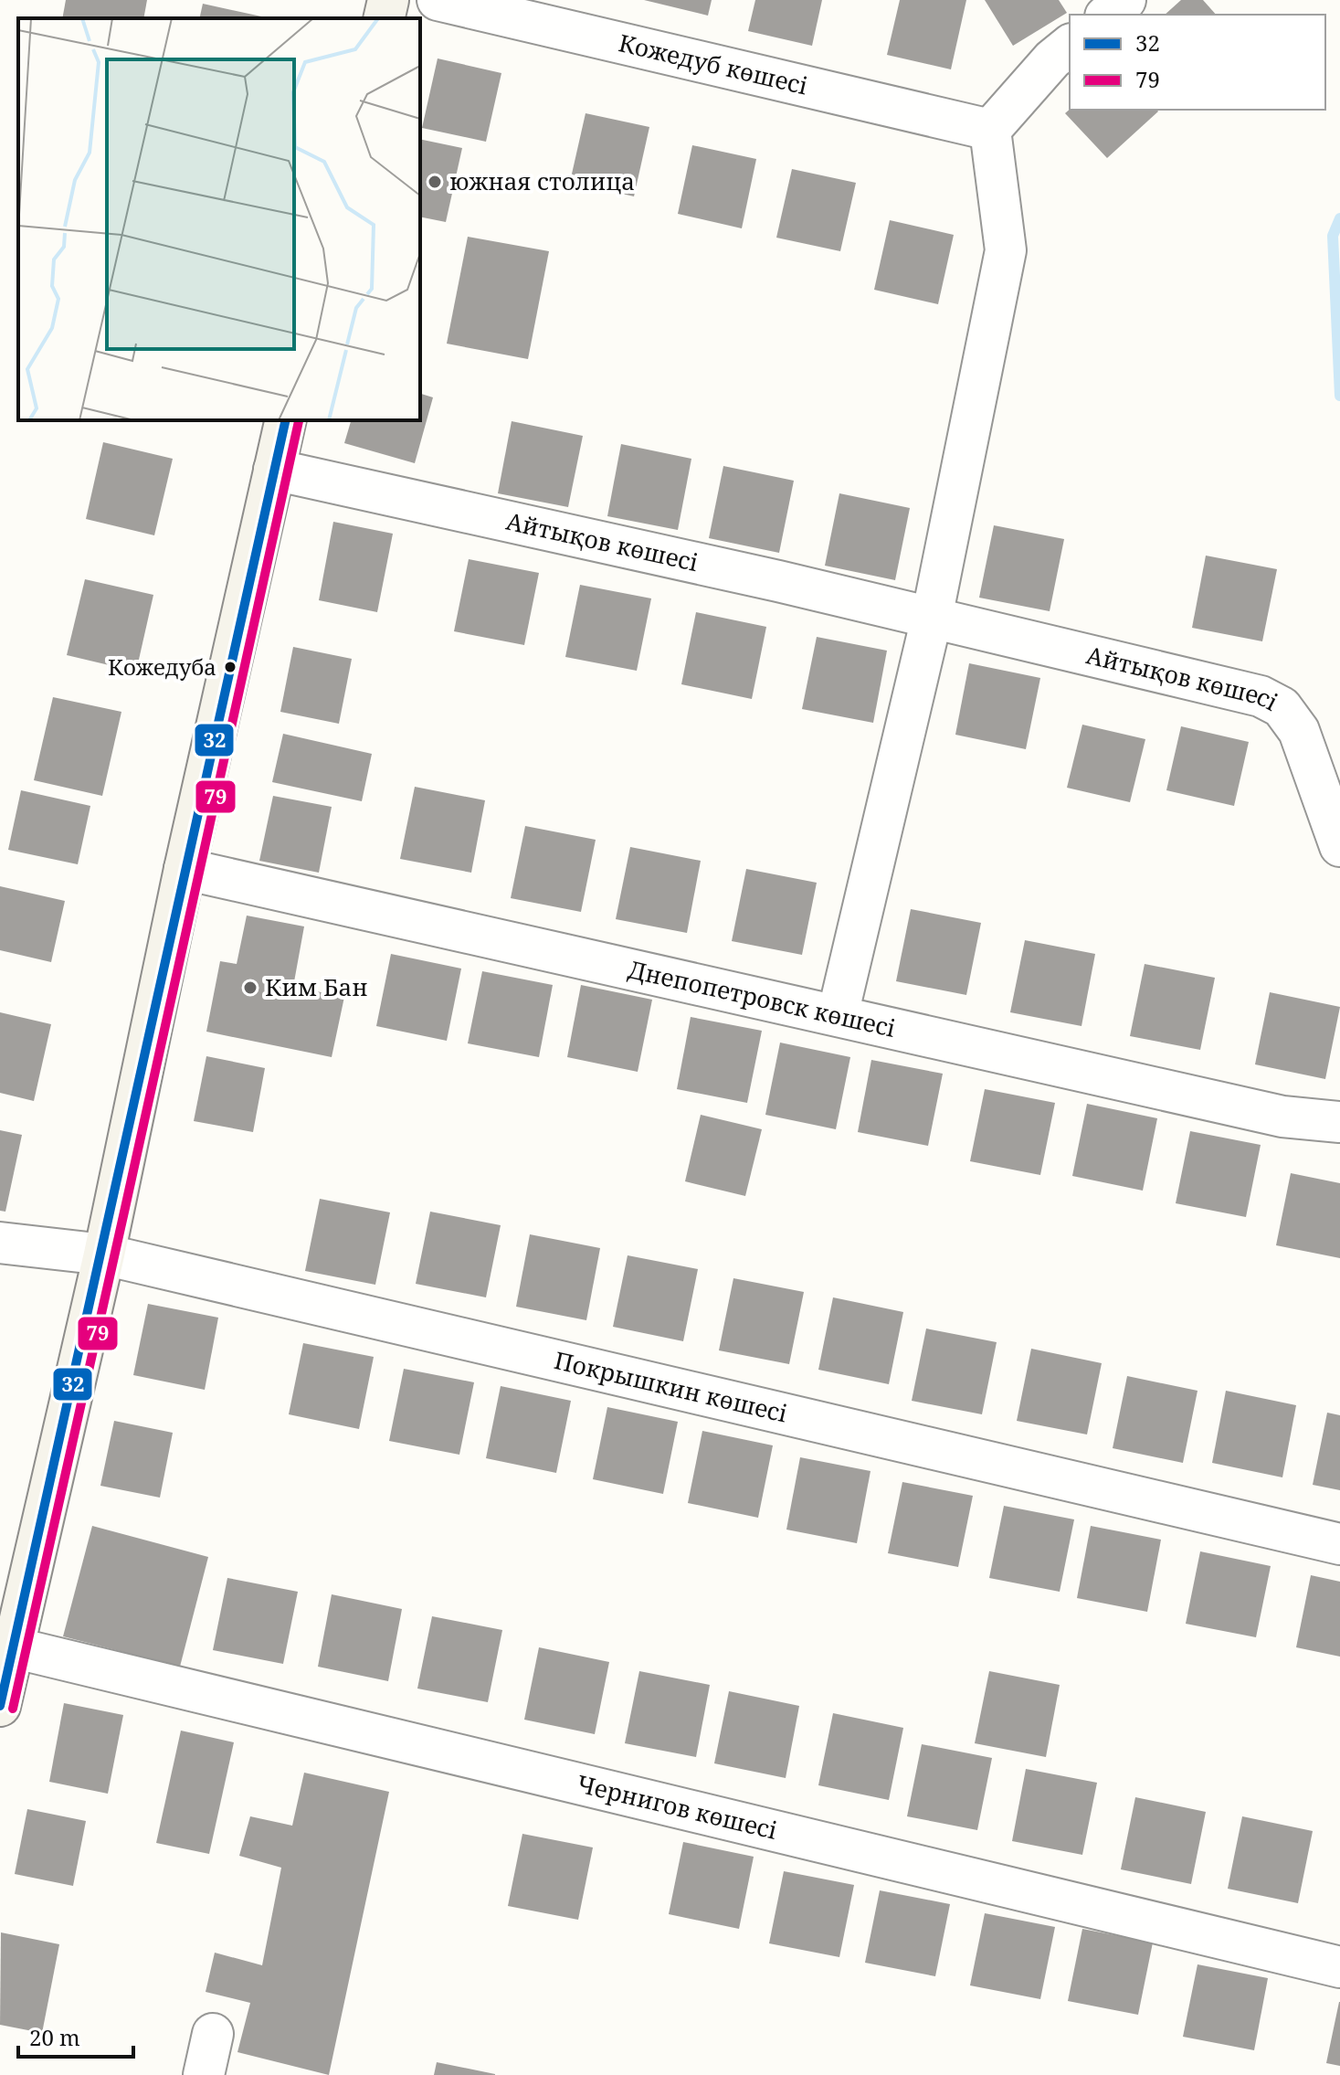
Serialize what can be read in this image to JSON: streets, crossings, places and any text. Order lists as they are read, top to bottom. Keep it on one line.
{"streets":{"street":["Кожедуб көшесі","Айтықов көшесі","Днепопетровск көшесі","Покрышкин көшесі","Чернигов көшесі"]},"places":["южная столица","Кожедуба","Ким Бан"],"lines":["transit line 32","transit line 79"],"legend":["32","79"],"scale_bar":"20 m"}
